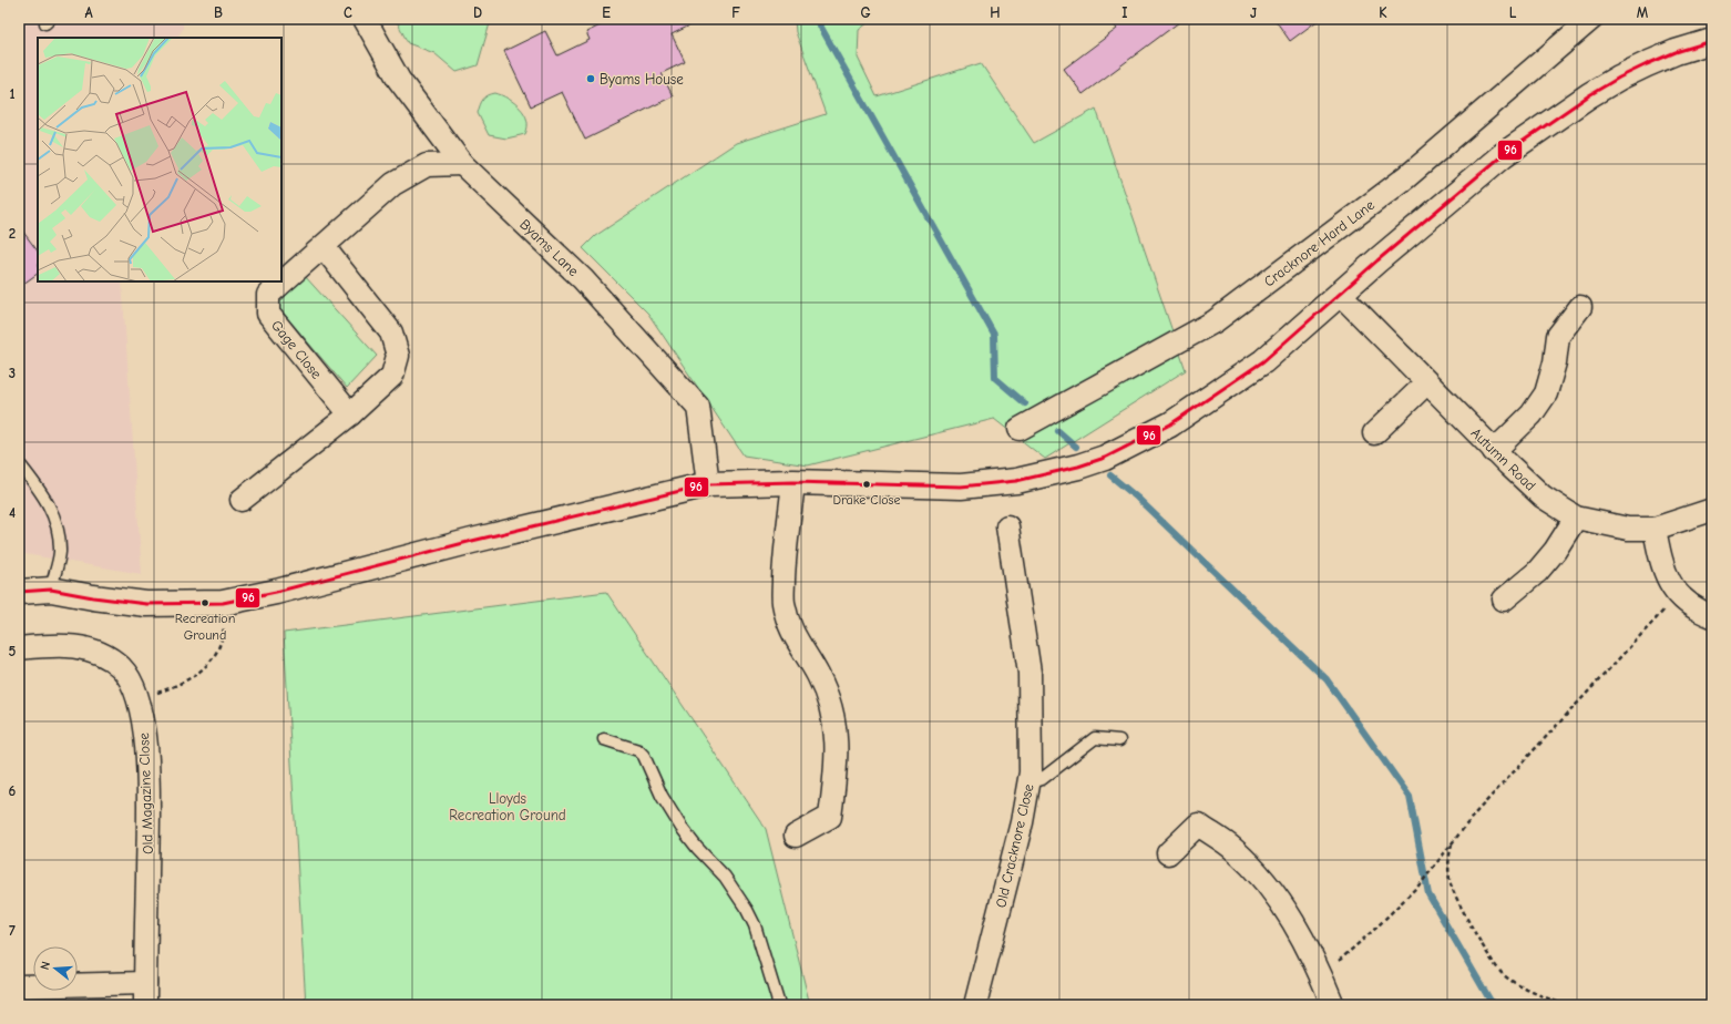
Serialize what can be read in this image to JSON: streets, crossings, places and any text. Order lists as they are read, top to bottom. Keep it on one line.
{"streets":{"street":["Cracknore Hard Lane","Byams Lane","Gage Close","Autumn Road","Old Magazine Close","Old Cracknore Close"]},"crossings":[["Byams Lane","Gage Close"]],"parks":["Lloyds Recreation Ground"],"places":["Byams House","Drake Close","Recreation Ground"],"lines":["transit line 96"],"north":"left","grid":{"columns":["A","B","C","D","E","F","G","H","I","J","K","L","M"],"rows":["1","2","3","4","5","6","7"]}}
